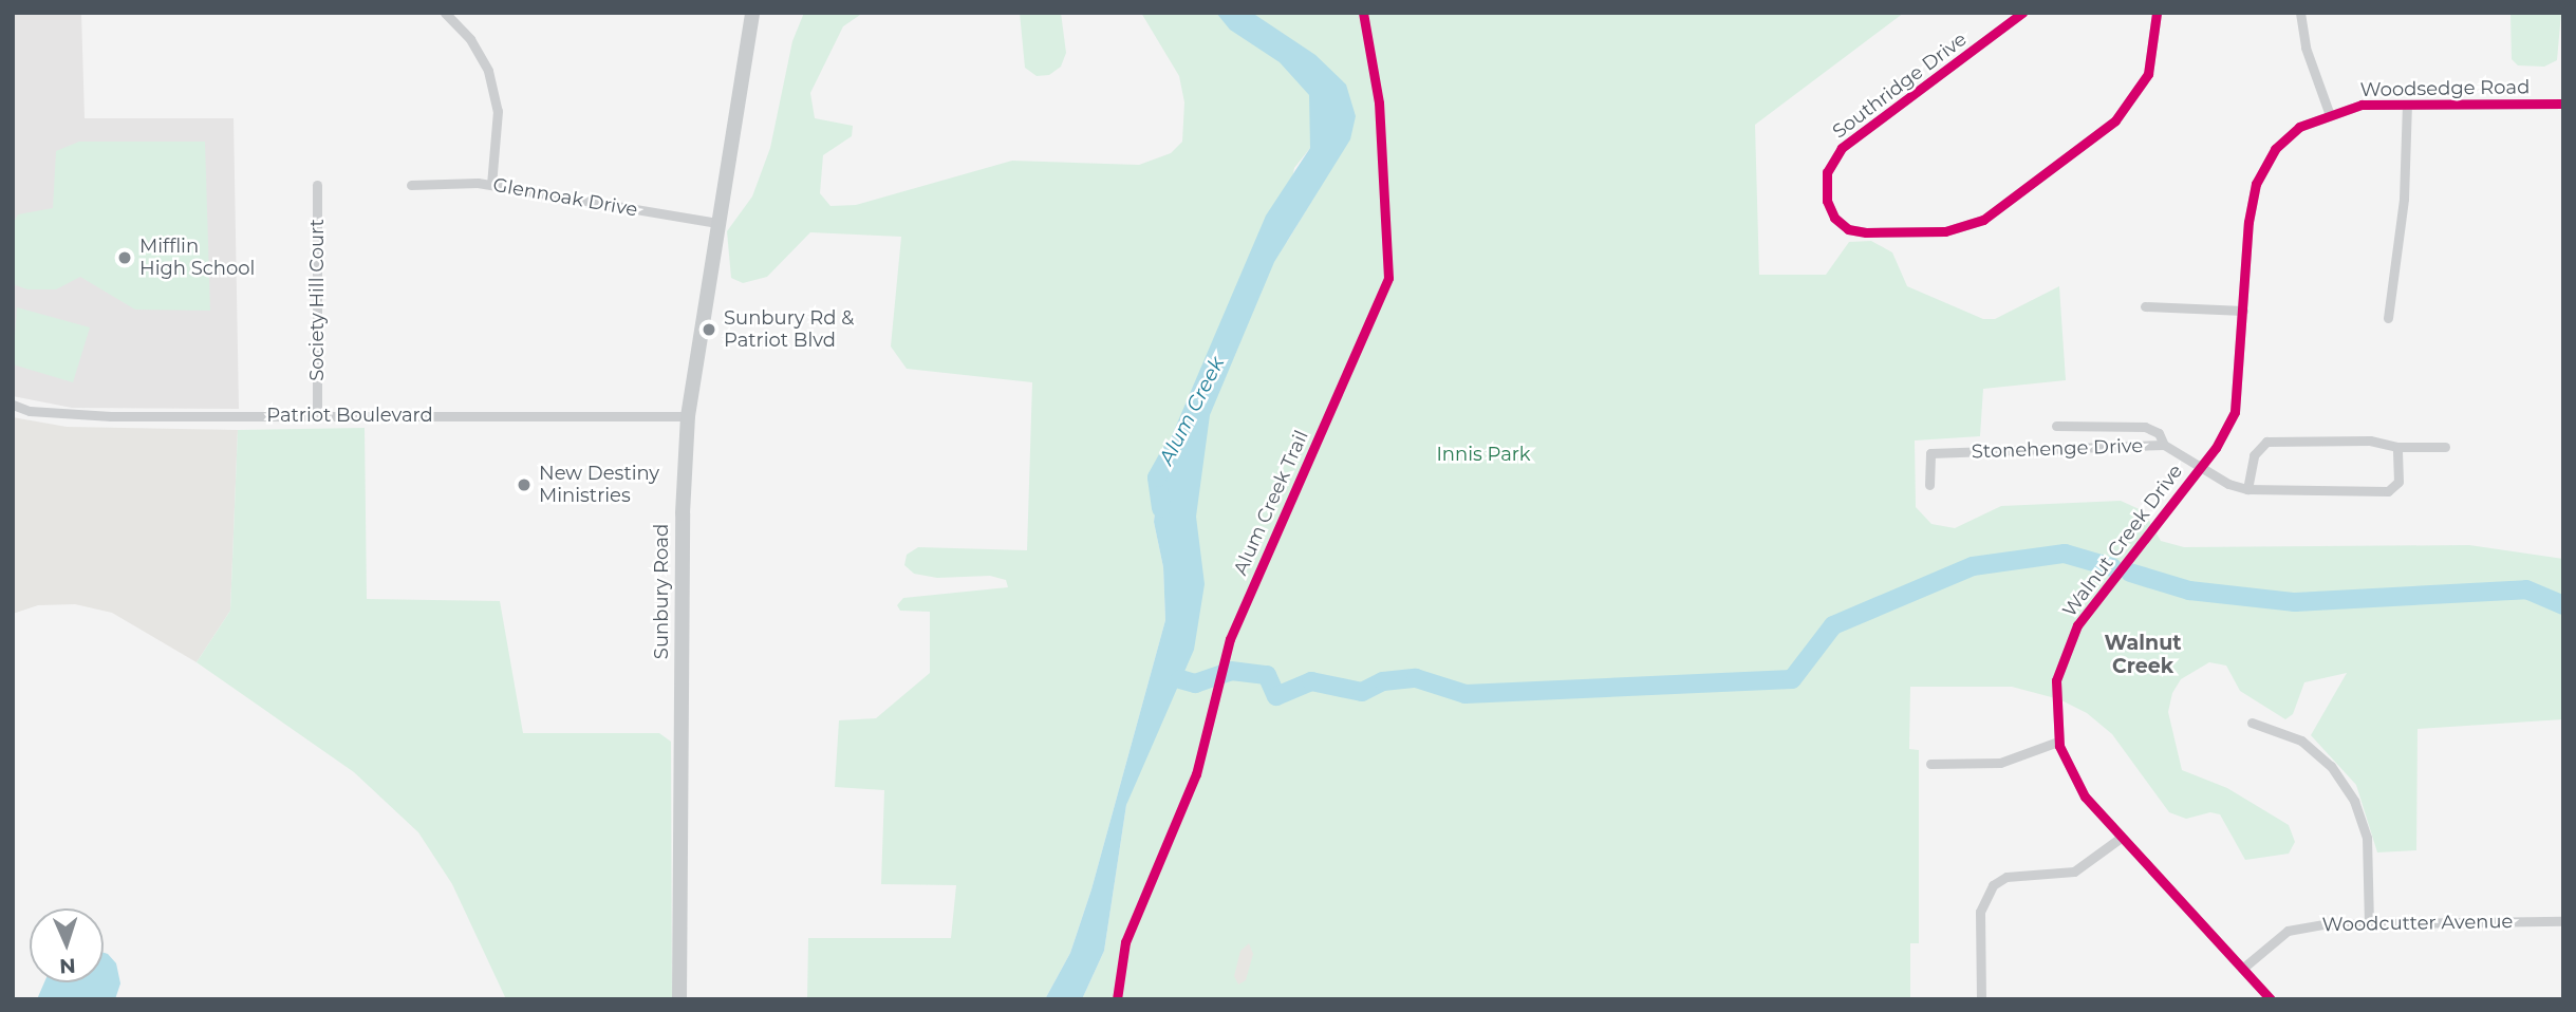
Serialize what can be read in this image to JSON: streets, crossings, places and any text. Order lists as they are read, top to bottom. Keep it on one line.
{"streets":{"main road":["Sunbury Road"],"street":["Southridge Drive","Woodsedge Road","Glennoak Drive","Society Hill Court","Patriot Boulevard","Stonehenge Drive","Walnut Creek Drive","Woodcutter Avenue"],"cycle path":["Alum Creek Trail"]},"crossings":[["Woodsedge Road","Walnut Creek Drive"],["Glennoak Drive","Sunbury Road"],["Society Hill Court","Patriot Boulevard"],["Patriot Boulevard","Sunbury Road"],["Stonehenge Drive","Walnut Creek Drive"],["Walnut Creek Drive","Woodcutter Avenue"]],"districts":["Walnut Creek"],"water":["Alum Creek"],"parks":["Innis Park"],"places":["Mifflin High School","Sunbury Rd & Patriot Blvd","New Destiny Ministries"],"north":"bottom"}
